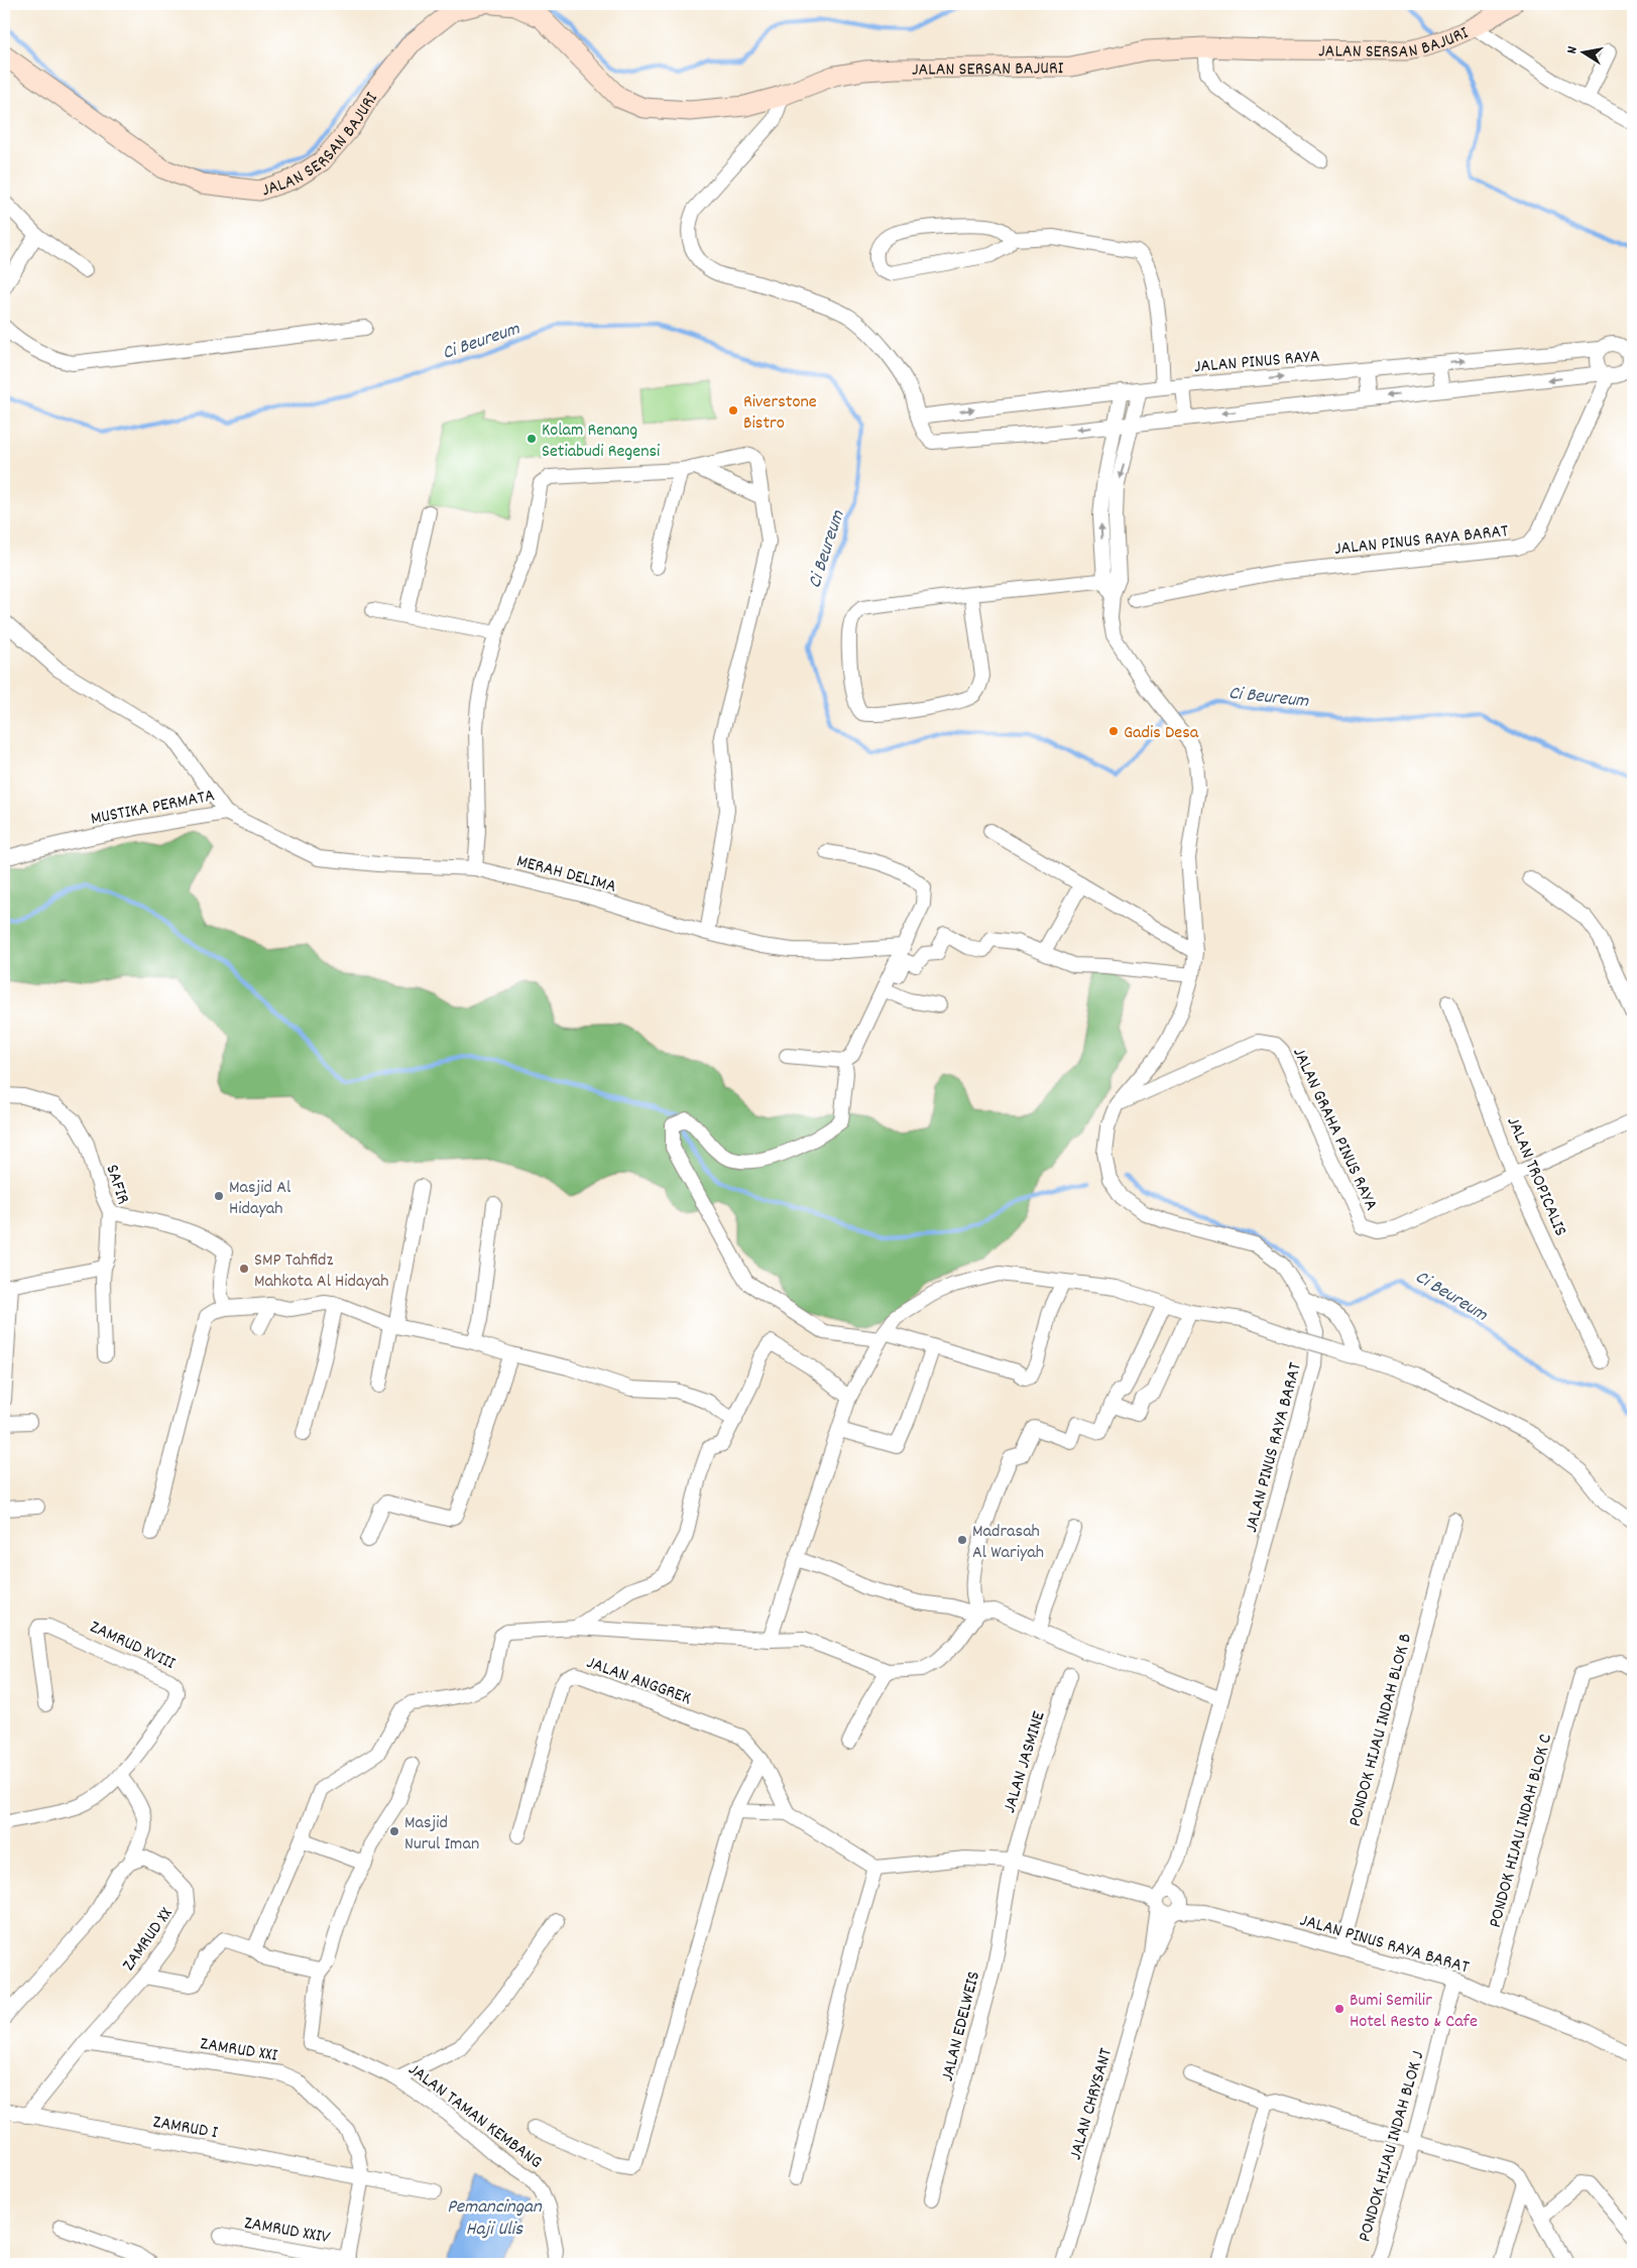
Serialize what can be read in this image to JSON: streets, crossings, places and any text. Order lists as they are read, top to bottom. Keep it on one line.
{"streets":{"main road":["JALAN SERSAN BAJURI"],"street":["JALAN PINUS RAYA","JALAN PINUS RAYA BARAT","MUSTIKA PERMATA","MERAH DELIMA","JALAN GRAHA PINUS RAYA","JALAN TROPICALIS","SAFIR","ZAMRUD XVIII","JALAN ANGGREK","PONDOK HIJAU INDAH BLOK B","JALAN JASMINE","PONDOK HIJAU INDAH BLOK C","ZAMRUD XX","JALAN EDELWEIS","ZAMRUD XXI","JALAN CHRYSANT","JALAN TAMAN KEMBANG","ZAMRUD I","PONDOK HIJAU INDAH BLOK J","ZAMRUD XXIV"]},"crossings":[["JALAN PINUS RAYA","JALAN PINUS RAYA BARAT"],["JALAN PINUS RAYA BARAT","JALAN GRAHA PINUS RAYA"],["JALAN PINUS RAYA BARAT","PONDOK HIJAU INDAH BLOK B"],["JALAN PINUS RAYA BARAT","PONDOK HIJAU INDAH BLOK C"],["JALAN PINUS RAYA BARAT","JALAN CHRYSANT"],["JALAN PINUS RAYA BARAT","PONDOK HIJAU INDAH BLOK J"],["MUSTIKA PERMATA","MERAH DELIMA"],["JALAN GRAHA PINUS RAYA","JALAN TROPICALIS"],["JALAN JASMINE","JALAN EDELWEIS"],["ZAMRUD XX","ZAMRUD XXI"],["ZAMRUD XX","ZAMRUD I"],["ZAMRUD XXI","ZAMRUD I"]],"water":["Ci Beureum","Pemancingan Haji Ulis"],"places":["Riverstone Bistro","Kolam Renang Setiabudi Regensi","Gadis Desa","Masjid Al Hidayah","SMP Tahfidz Mahkota Al Hidayah","Madrasah Al Wariyah","Masjid Nurul Iman","Bumi Semilir Hotel Resto & Cafe"],"north":"left"}
